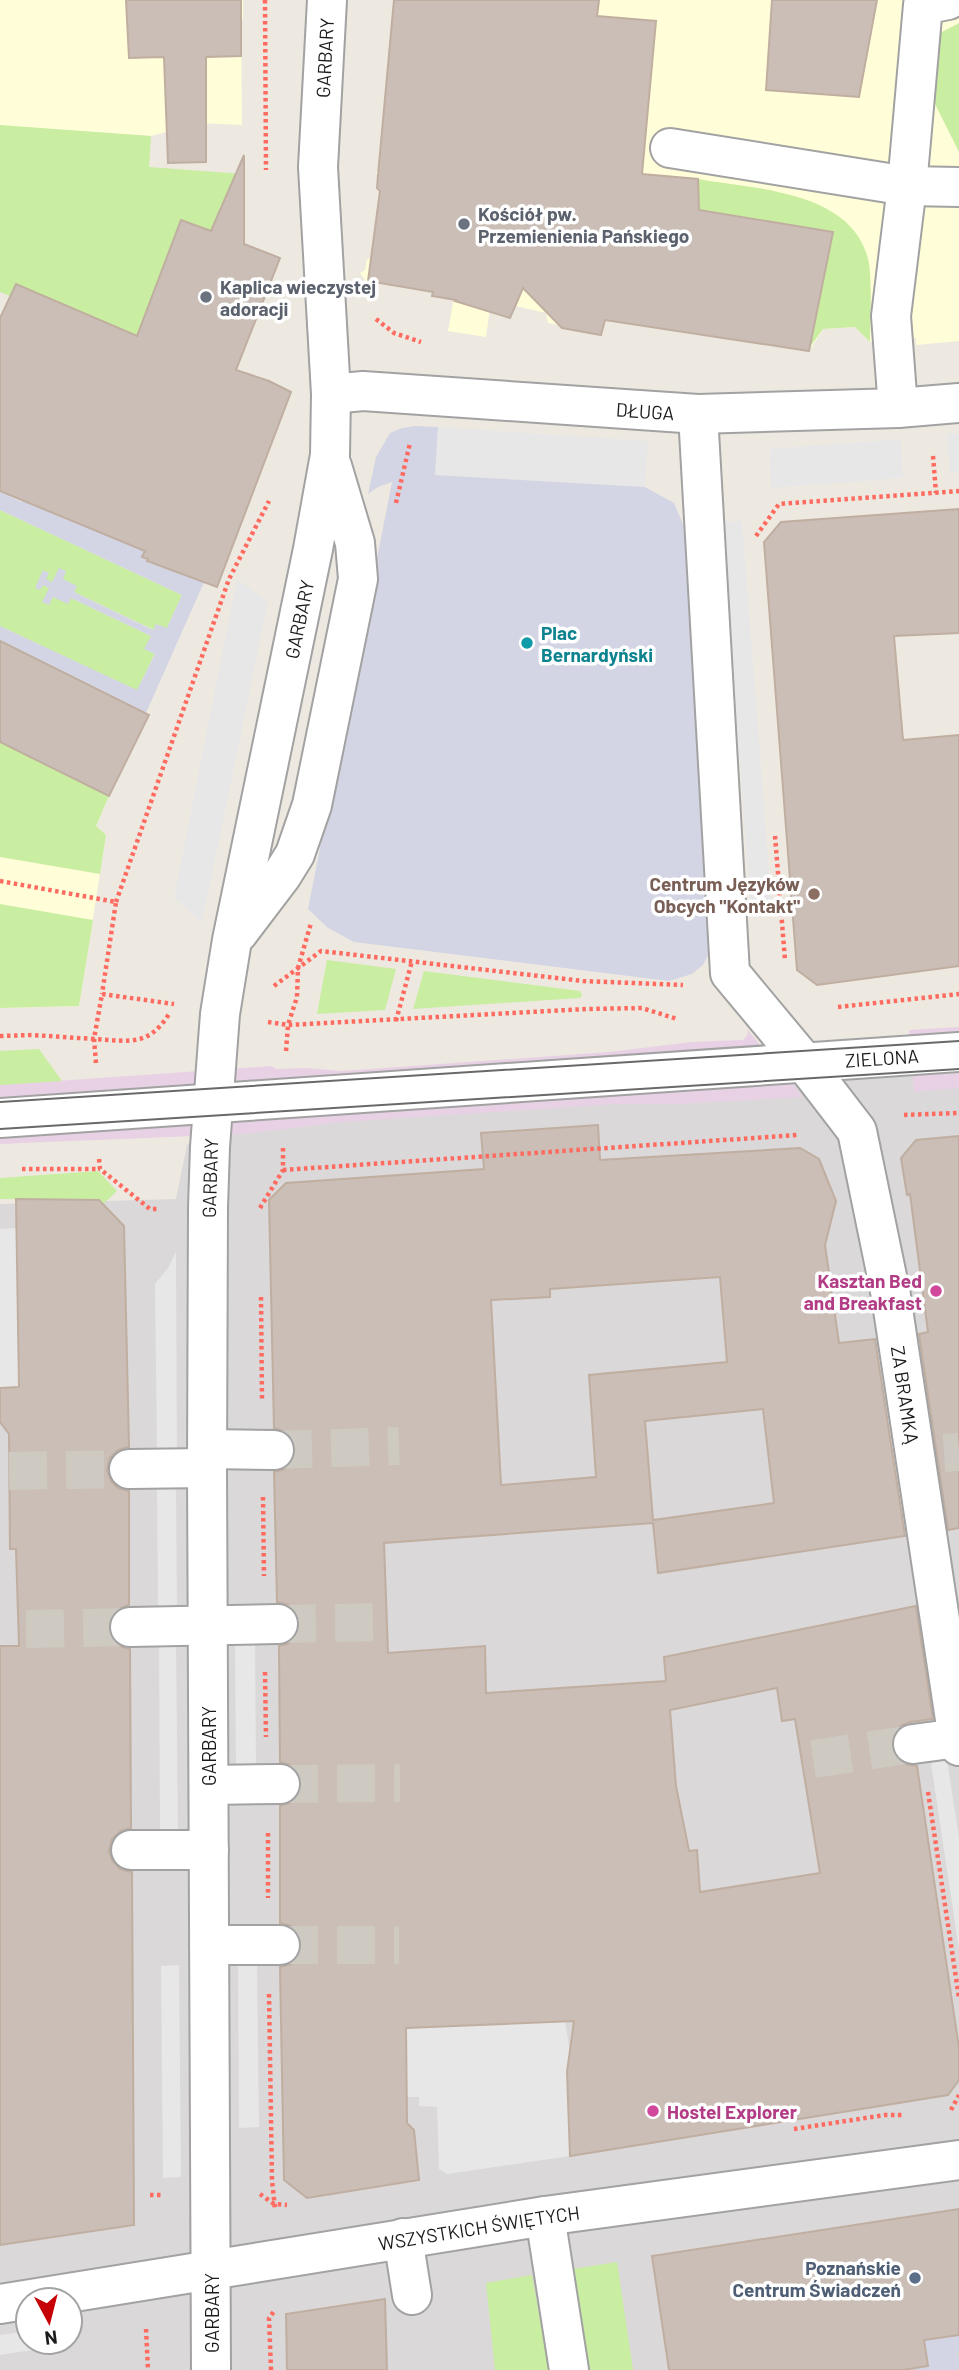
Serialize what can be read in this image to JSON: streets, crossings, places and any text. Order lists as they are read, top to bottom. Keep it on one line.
{"streets":{"street":["GARBARY","DŁUGA","ZIELONA","ZA BRAMKĄ","WSZYSTKICH ŚWIĘTYCH"]},"crossings":[["GARBARY","DŁUGA"],["GARBARY","WSZYSTKICH ŚWIĘTYCH"],["ZIELONA","ZA BRAMKĄ"]],"places":["Kościół pw. Przemienienia Pańskiego","Kaplica wieczystej adoracji","Plac Bernardyński","Centrum Języków Obcych \"Kontakt\"","Kasztan Bed and Breakfast","Hostel Explorer","Poznańskie Centrum Świadczeń"],"north":"bottom"}
